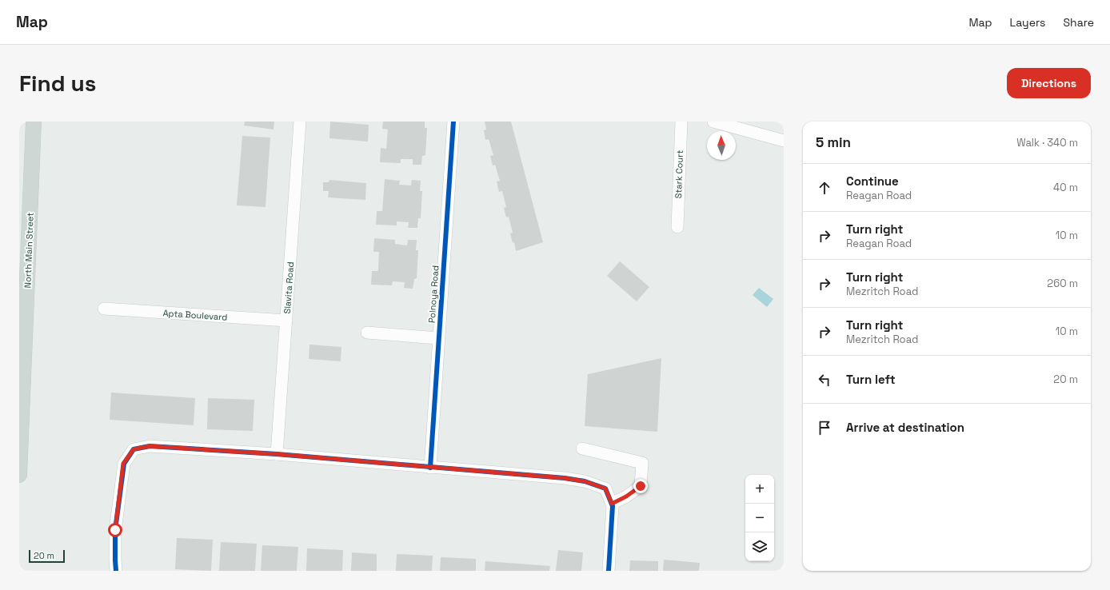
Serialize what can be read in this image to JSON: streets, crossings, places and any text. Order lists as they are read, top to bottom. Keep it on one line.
{"streets":{"main road":["North Main Street"],"street":["Stark Court","Slavita Road","Polnoya Road","Apta Boulevard"]},"crossings":[["Slavita Road","Apta Boulevard"]],"scale_bar":"20 m","north":"top","page":{"header":"Map","nav":["Map","Layers","Share"],"buttons":"Directions","title":"Find us","heading":["5 min","Walk · 340 m"],"list":[["Continue","Reagan Road","40 m"],["Turn right","Reagan Road","10 m"],["Turn right","Mezritch Road","260 m"],["Turn right","Mezritch Road","10 m"],["Turn left","20 m"],"Arrive at destination"],"map_buttons":["+","−"],"scale":"20 m"}}
